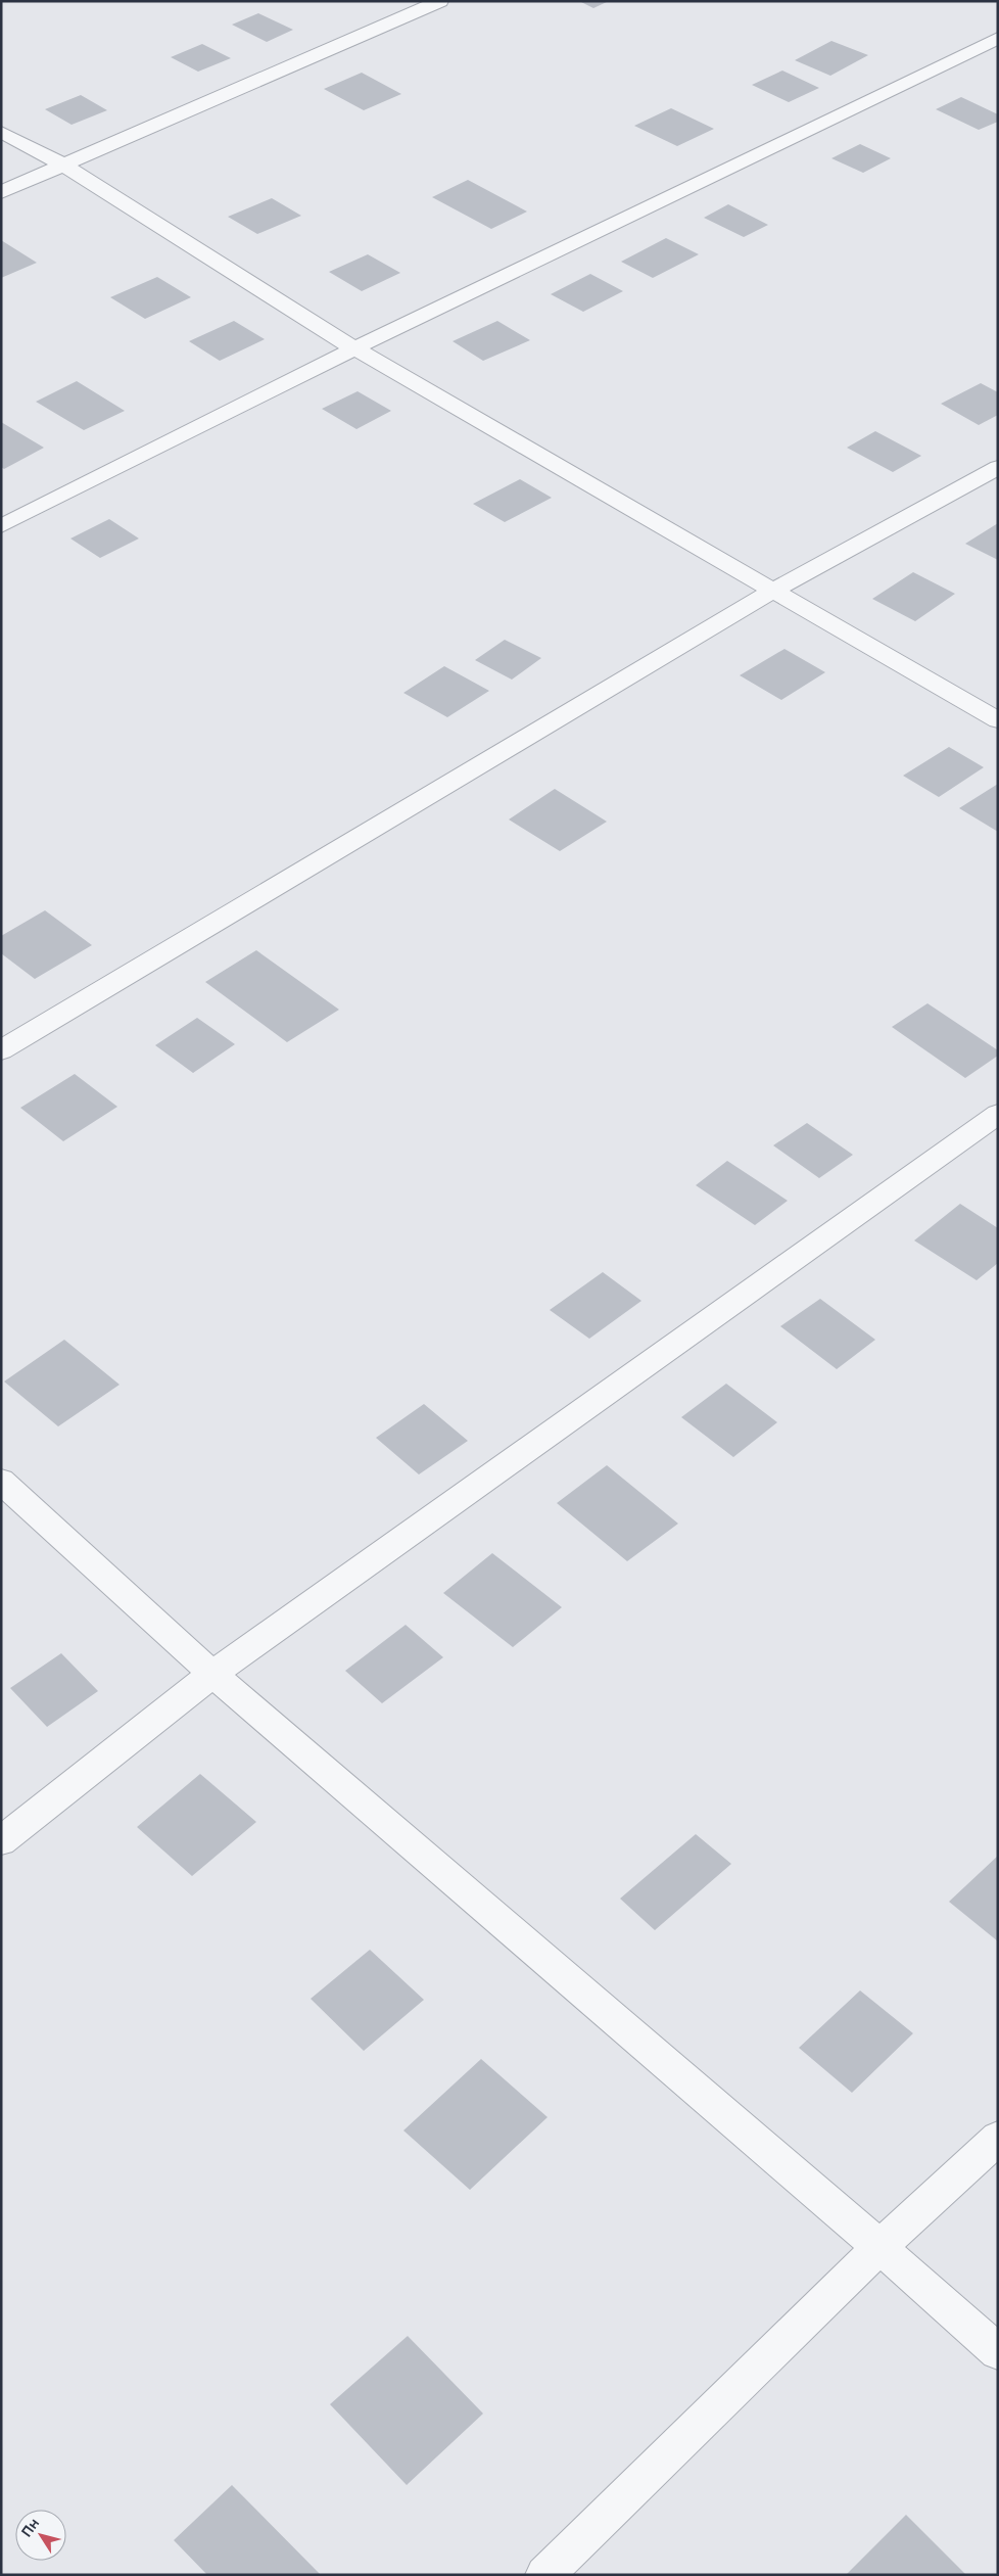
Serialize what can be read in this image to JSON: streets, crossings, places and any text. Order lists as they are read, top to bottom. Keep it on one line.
{"north":"top left"}
